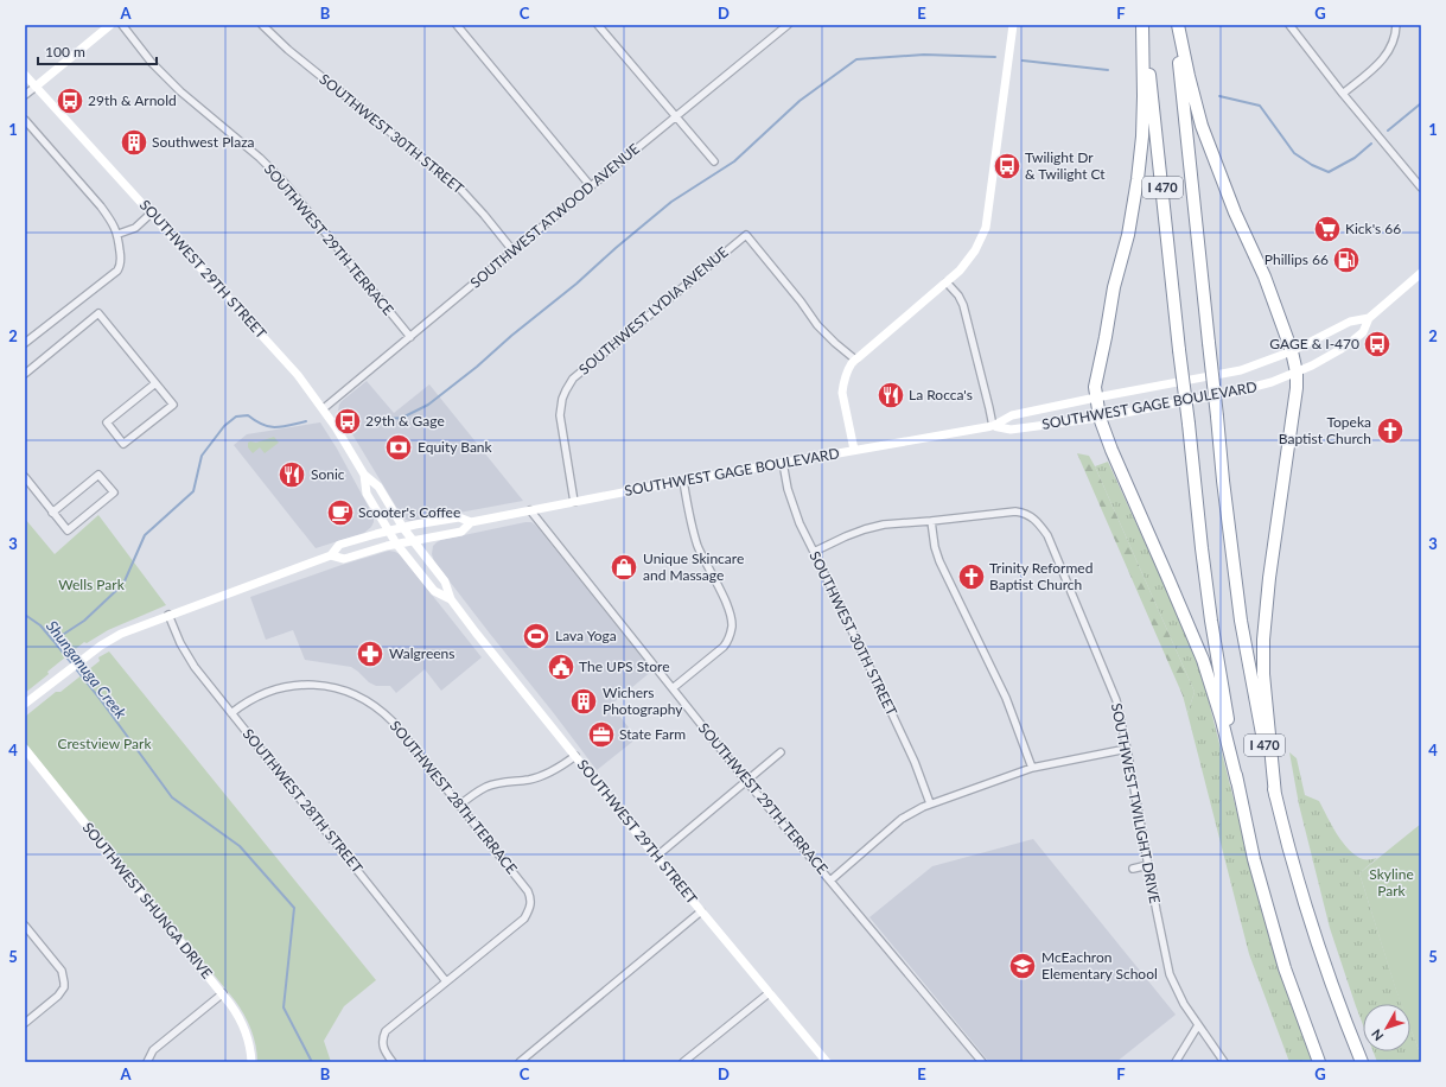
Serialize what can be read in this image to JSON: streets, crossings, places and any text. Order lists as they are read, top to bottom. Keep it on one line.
{"streets":{"highway":["I 470"],"main road":["SOUTHWEST 29TH STREET","SOUTHWEST GAGE BOULEVARD","SOUTHWEST SHUNGA DRIVE"],"street":["SOUTHWEST 30TH STREET","SOUTHWEST ATWOOD AVENUE","SOUTHWEST 29TH TERRACE","SOUTHWEST LYDIA AVENUE","SOUTHWEST 28TH TERRACE","SOUTHWEST 28TH STREET","SOUTHWEST TWILIGHT DRIVE"]},"crossings":[["SOUTHWEST 30TH STREET","SOUTHWEST ATWOOD AVENUE"],["SOUTHWEST 30TH STREET","SOUTHWEST GAGE BOULEVARD"],["SOUTHWEST 30TH STREET","SOUTHWEST TWILIGHT DRIVE"],["SOUTHWEST ATWOOD AVENUE","SOUTHWEST 29TH TERRACE"],["SOUTHWEST ATWOOD AVENUE","SOUTHWEST 29TH STREET"],["SOUTHWEST 29TH TERRACE","SOUTHWEST GAGE BOULEVARD"],["SOUTHWEST 29TH STREET","SOUTHWEST GAGE BOULEVARD"],["SOUTHWEST LYDIA AVENUE","SOUTHWEST GAGE BOULEVARD"],["SOUTHWEST GAGE BOULEVARD","SOUTHWEST 28TH STREET"],["SOUTHWEST 28TH TERRACE","SOUTHWEST 28TH STREET"]],"water":["Shunganuga Creek"],"parks":["Wells Park","Crestview Park","Skyline Park"],"places":{"bus stop":["29th & Arnold","Twilight Dr & Twilight Ct","GAGE & I-470","29th & Gage"],"building":["Southwest Plaza","Wichers Photography"],"supermarket":["Kick's 66"],"fuel station":["Phillips 66"],"restaurant":["La Rocca's","Sonic"],"church":["Topeka Baptist Church","Trinity Reformed Baptist Church"],"bank":["Equity Bank"],"cafe":["Scooter's Coffee"],"shop":["Unique Skincare and Massage"],"sports":["Lava Yoga"],"pharmacy":["Walgreens"],"public building":["The UPS Store"],"office":["State Farm"],"school or university":["McEachron Elementary School"]},"scale_bar":"100 m","north":"bottom left","grid":{"columns":["A","B","C","D","E","F","G"],"rows":["1","2","3","4","5"]}}
